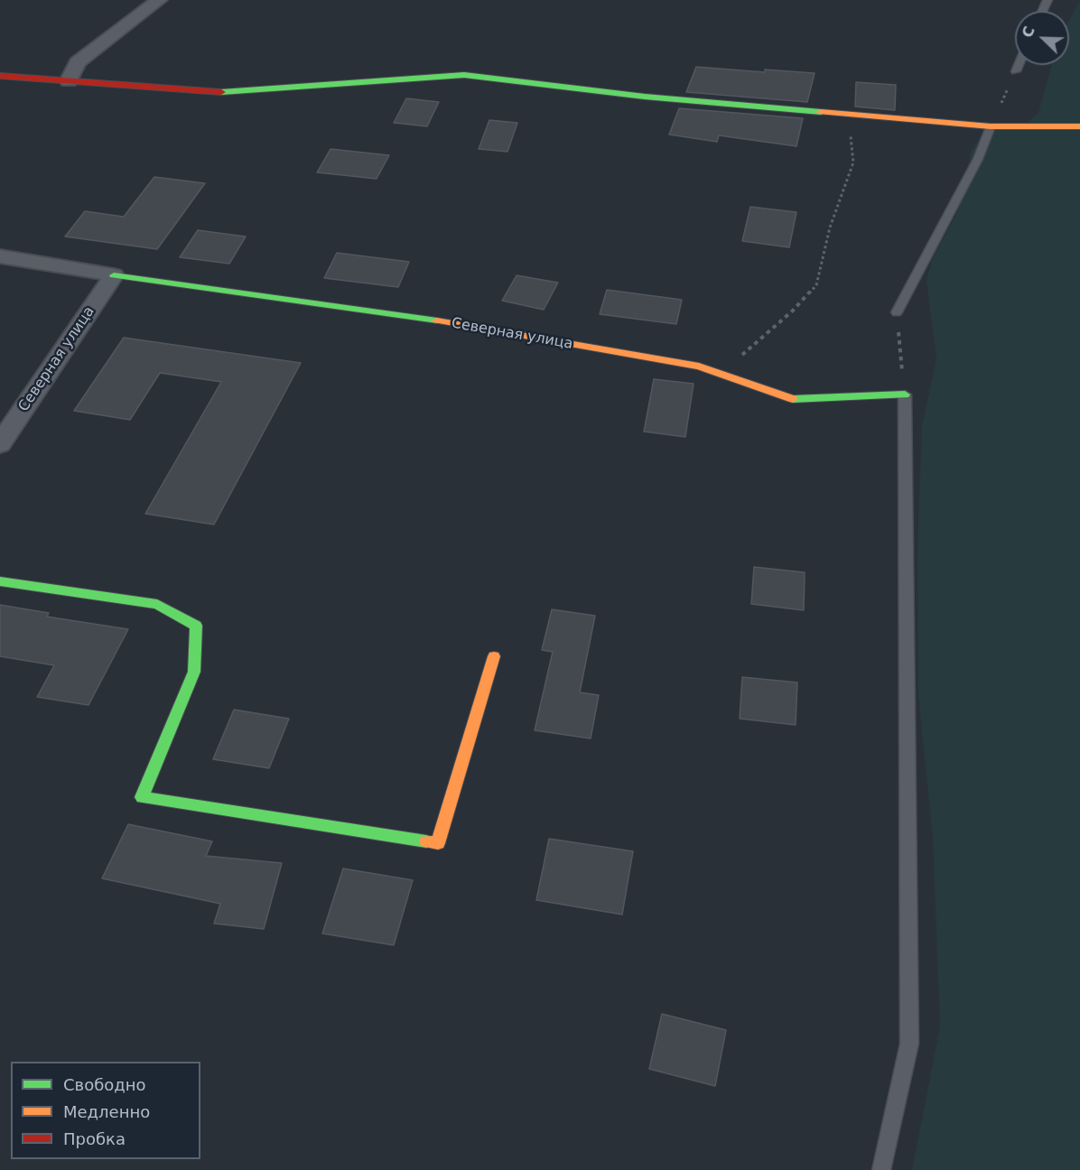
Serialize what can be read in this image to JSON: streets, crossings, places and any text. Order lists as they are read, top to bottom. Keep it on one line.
{"streets":{"street":["Северная улица"]},"legend":["Свободно","Медленно","Пробка"],"north":"top left"}
